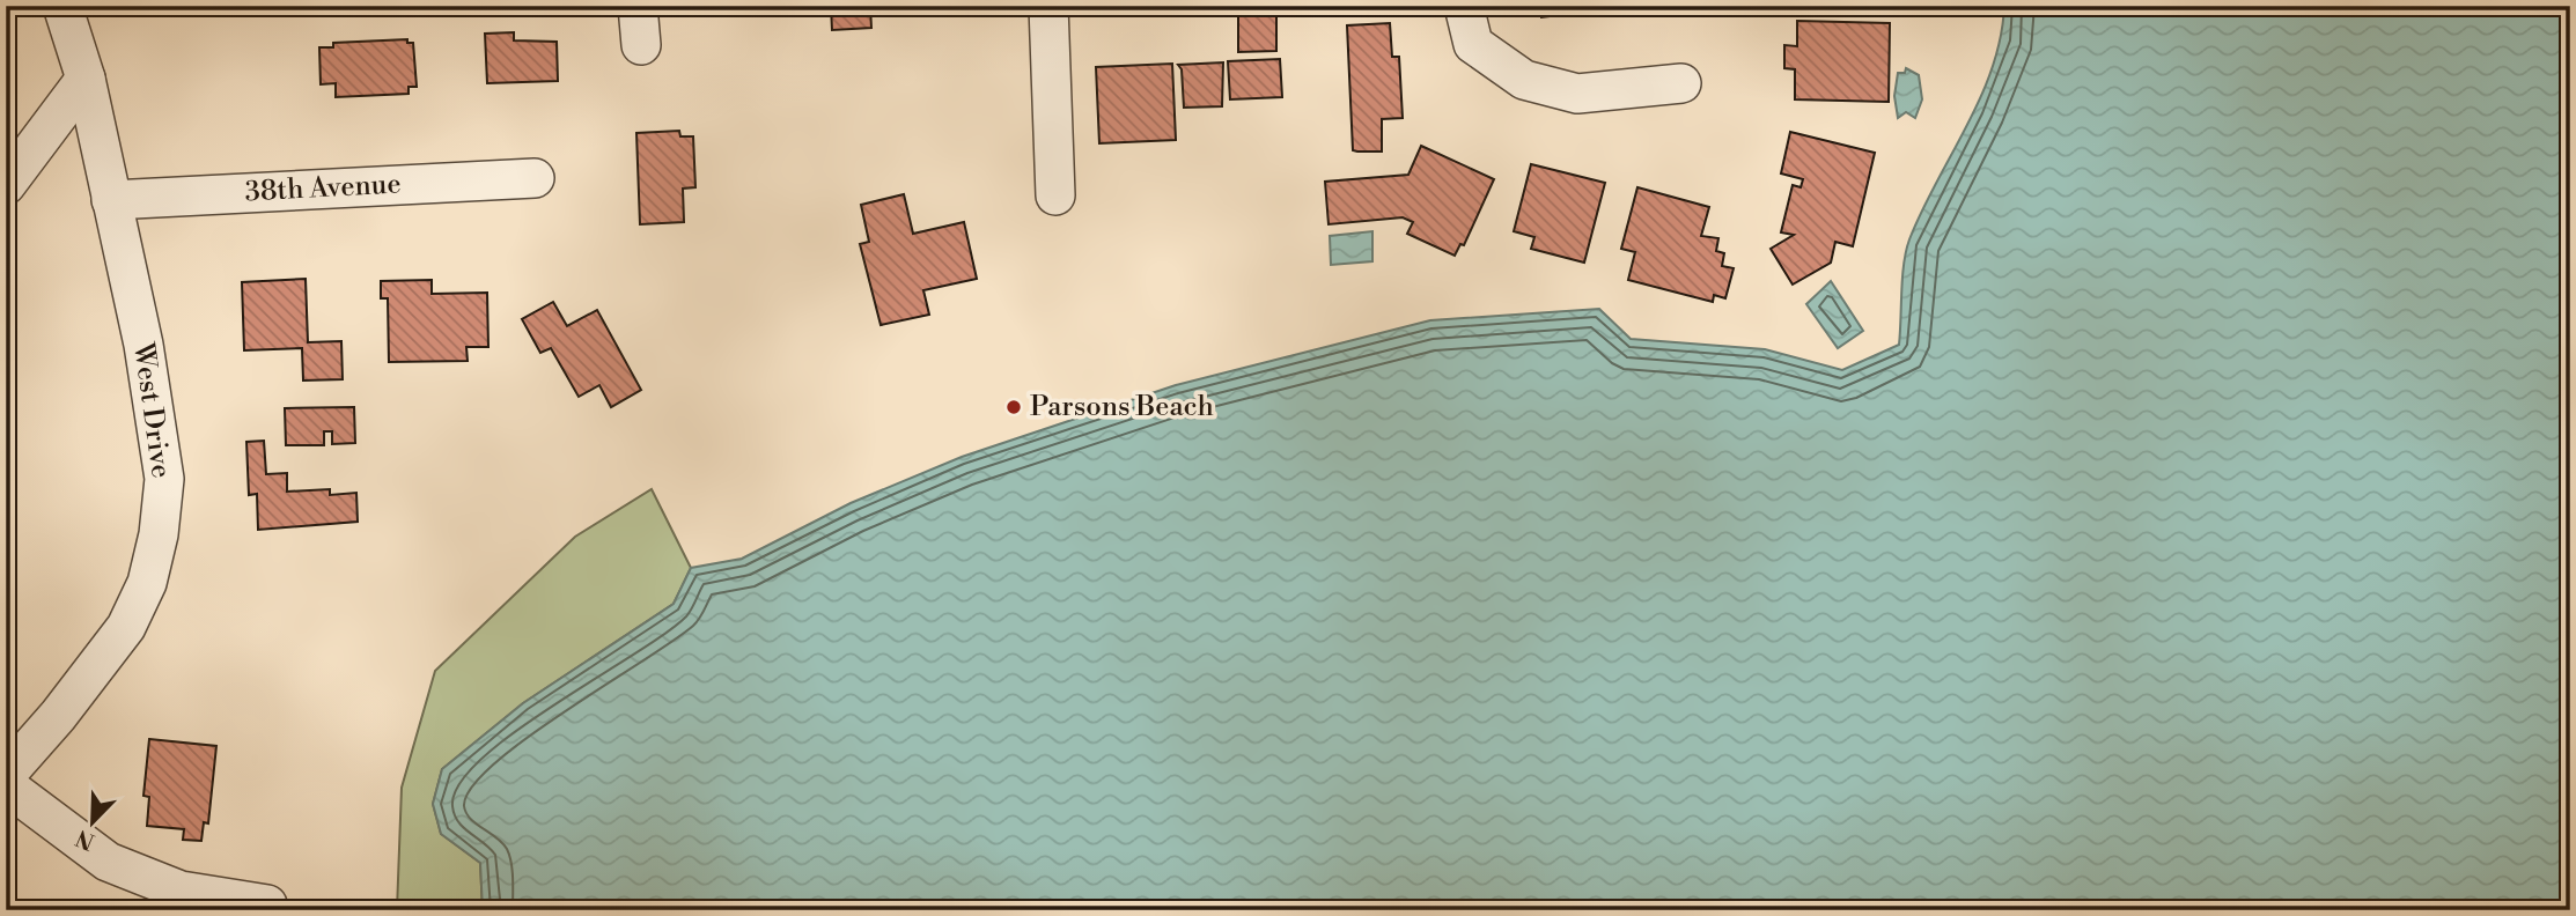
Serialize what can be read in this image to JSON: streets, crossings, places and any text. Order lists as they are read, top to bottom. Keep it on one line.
{"streets":{"street":["38th Avenue","West Drive"]},"crossings":[["38th Avenue","West Drive"]],"places":["Parsons Beach"],"north":"bottom left"}
